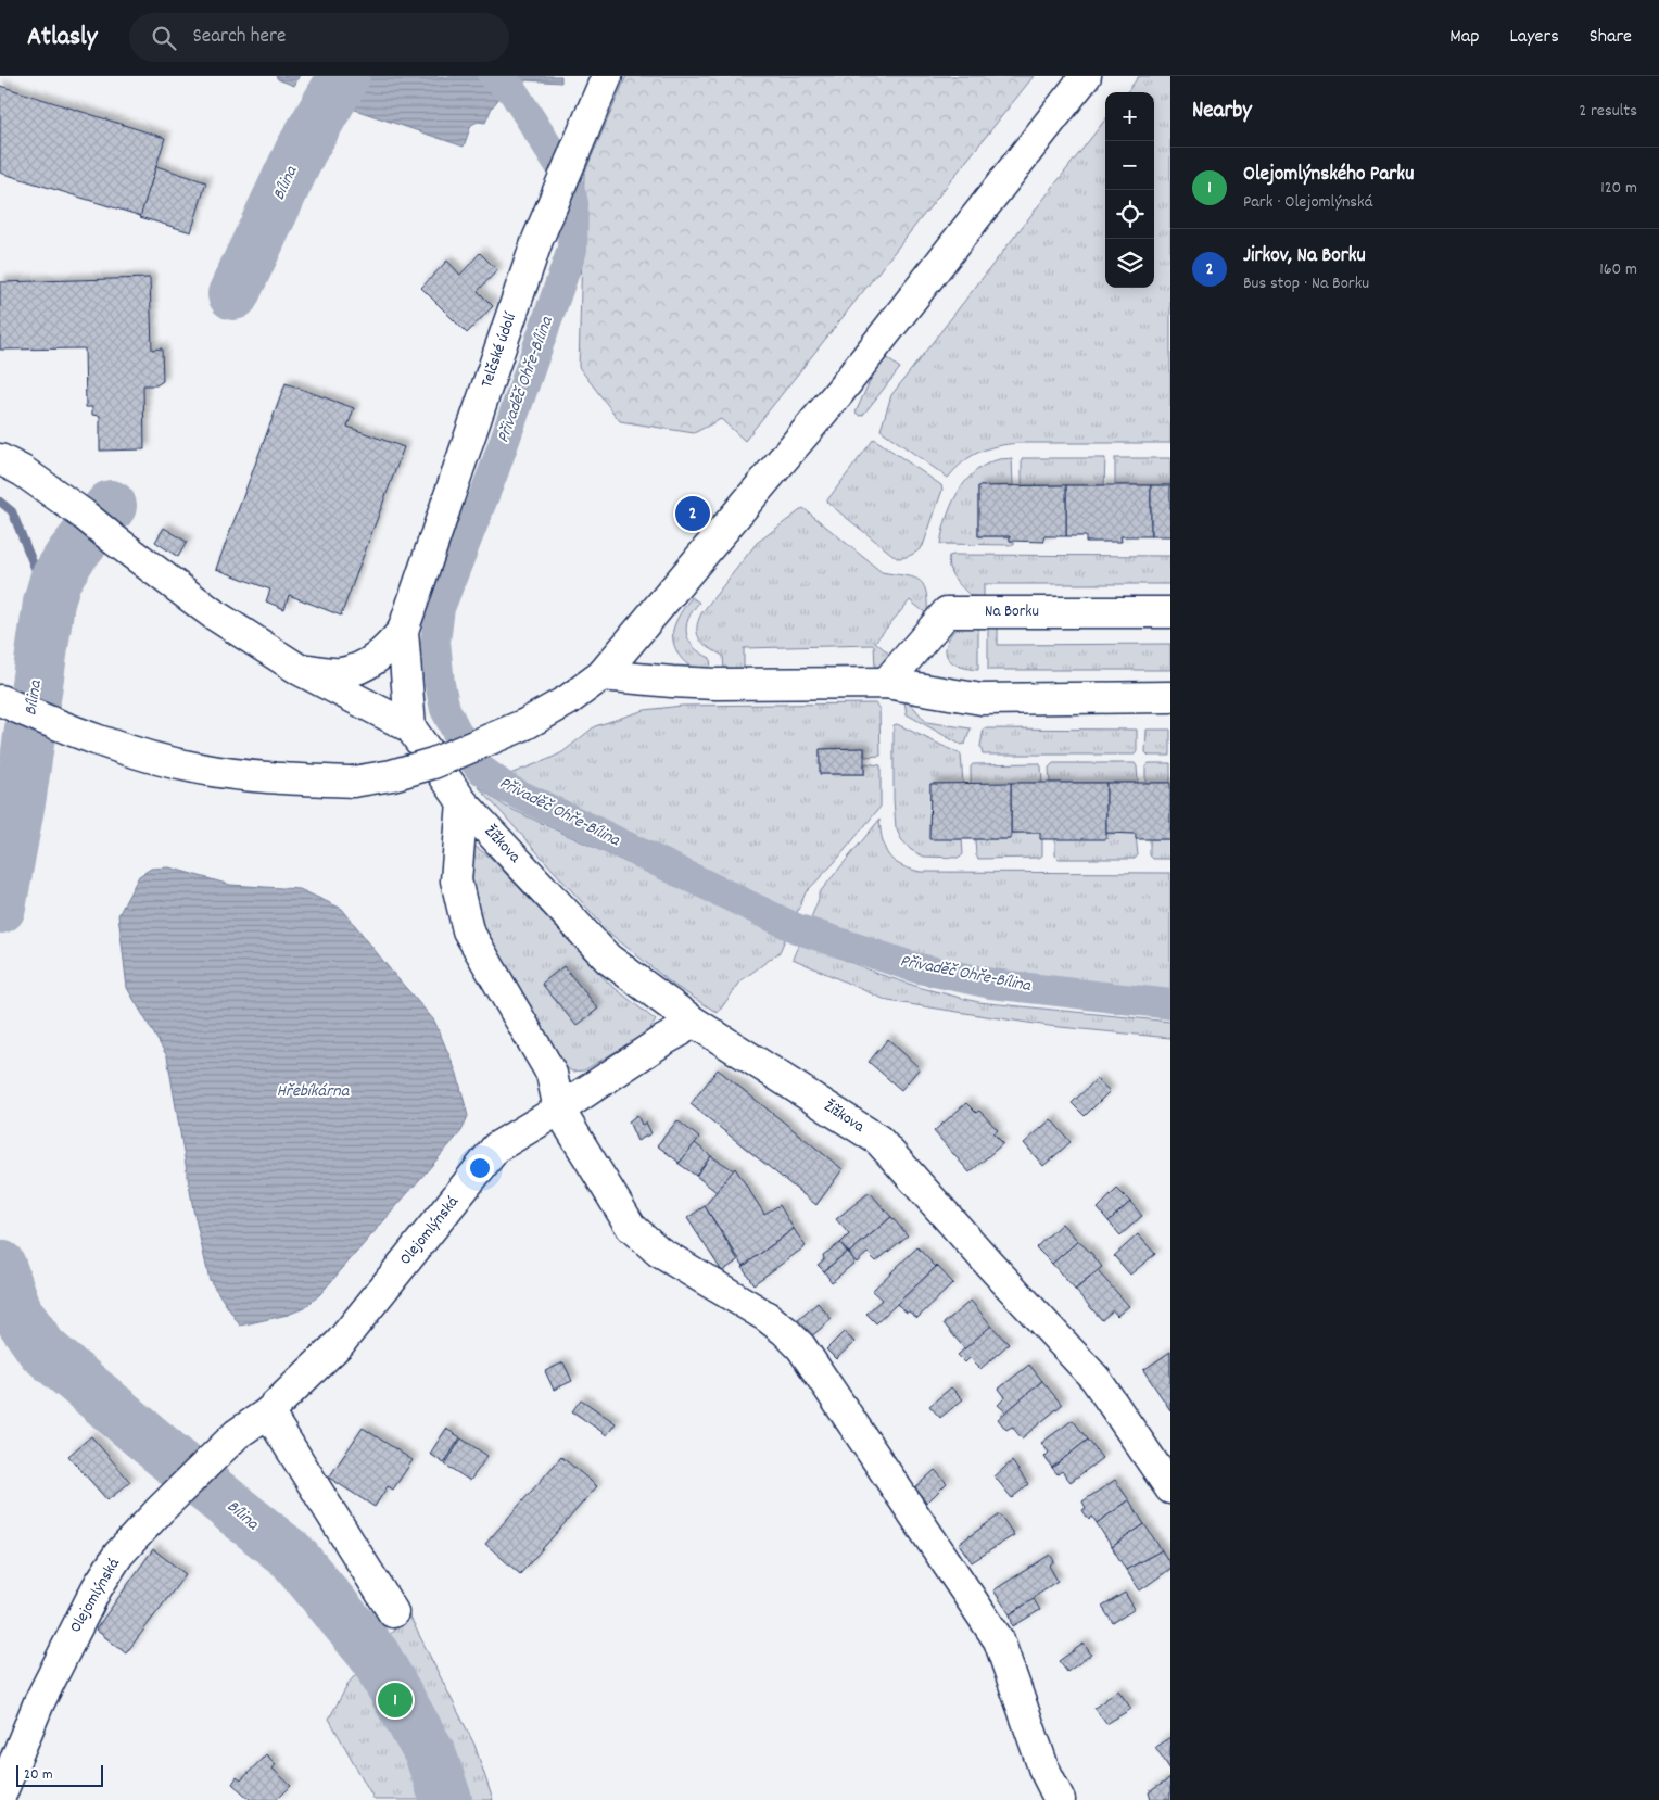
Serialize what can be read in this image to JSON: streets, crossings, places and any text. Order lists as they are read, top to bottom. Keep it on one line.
{"streets":{"street":["Telčské údolí","Na Borku","Žižkova","Olejomlýnská"]},"crossings":[["Žižkova","Olejomlýnská"]],"water":["Bílina","Přivaděč Ohře-Bílina","Hřebíkárna"],"scale_bar":"20 m","page":{"header":"Atlasly","search":"Search here","nav":["Map","Layers","Share"],"heading":["Nearby","2 results"],"map_buttons":["+","−"],"list":[{"mark":"1","name":"Olejomlýnského Parku","note":"Park · Olejomlýnská","value":"120 m"},{"mark":"2","name":"Jirkov, Na Borku","note":"Bus stop · Na Borku","value":"160 m"}],"pins":["2","1"],"scale":"20 m"}}
